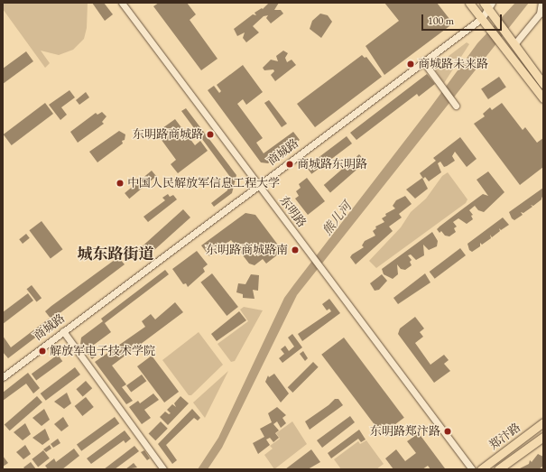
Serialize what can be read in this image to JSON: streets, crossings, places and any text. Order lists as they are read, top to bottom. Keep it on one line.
{"streets":{"main road":["郑汴路"],"street":["商城路","东明路"]},"crossings":[["商城路","东明路"]],"districts":["城东路街道"],"water":["熊儿河"],"places":["商城路未来路","东明路商城路","商城路东明路","中国人民解放军信息工程大学","东明路商城路南","解放军电子技术学院","东明路郑汴路"],"scale_bar":"100 m"}
